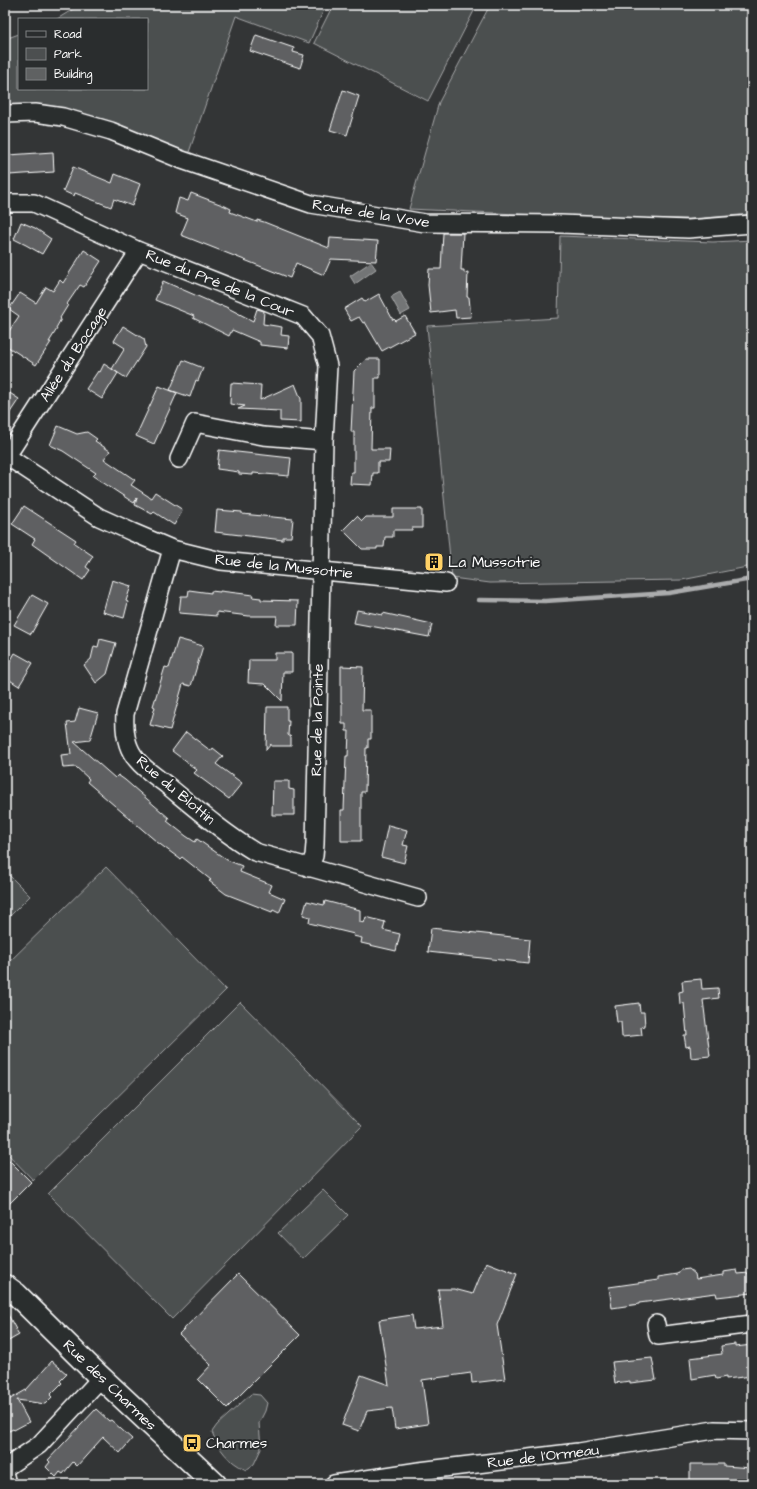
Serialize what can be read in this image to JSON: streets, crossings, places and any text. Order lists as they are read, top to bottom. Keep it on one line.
{"streets":{"street":["Route de la Vove","Rue du Pré de la Cour","Allée du Bocage","Rue de la Mussotrie","Rue de la Pointe","Rue du Blottin","Rue des Charmes","Rue de l'Ormeau"]},"crossings":[["Rue du Pré de la Cour","Allée du Bocage"],["Rue du Pré de la Cour","Rue de la Mussotrie"],["Rue du Pré de la Cour","Rue de la Pointe"],["Allée du Bocage","Rue de la Mussotrie"],["Rue de la Mussotrie","Rue de la Pointe"],["Rue de la Mussotrie","Rue du Blottin"],["Rue de la Pointe","Rue du Blottin"]],"places":{"building":["La Mussotrie"],"bus stop":["Charmes"]},"legend":["Road","Park","Building"]}
